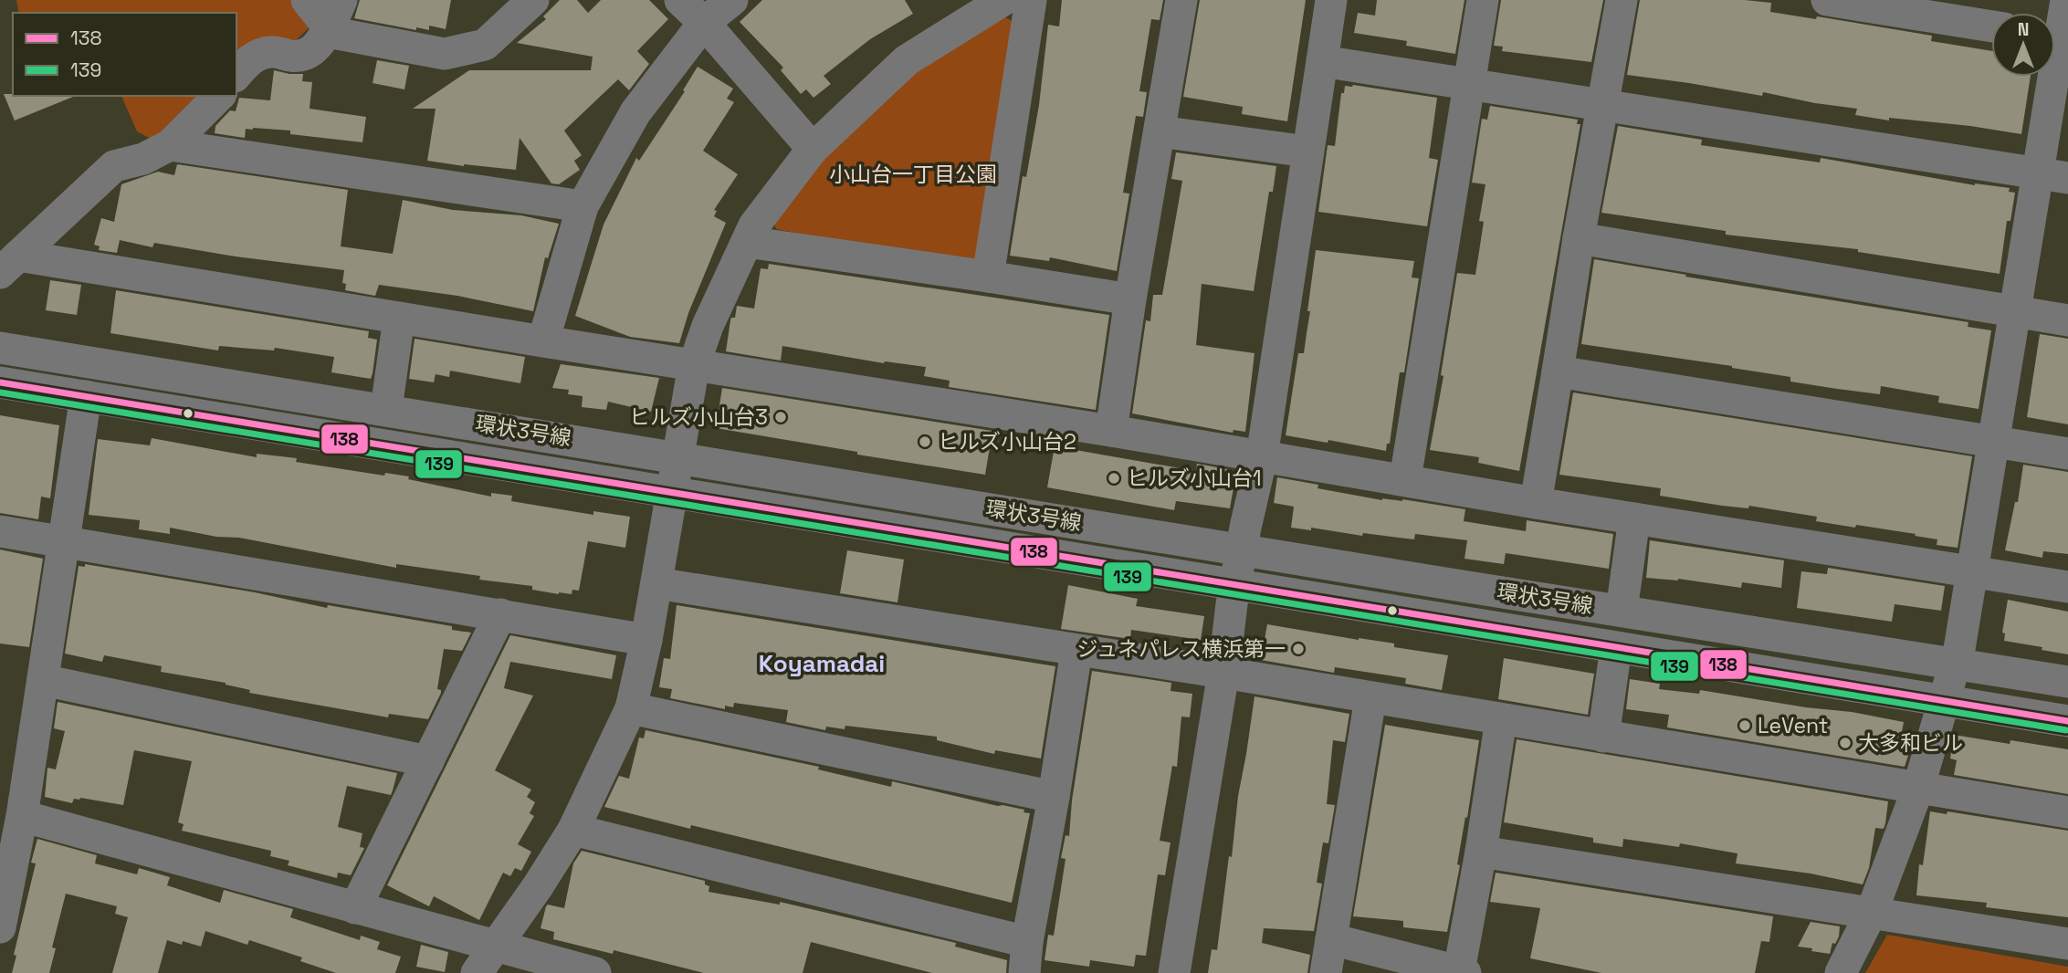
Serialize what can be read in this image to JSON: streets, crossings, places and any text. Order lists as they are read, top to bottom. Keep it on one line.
{"streets":{"street":["環状3号線"]},"districts":["Koyamadai"],"parks":["小山台一丁目公園"],"places":["ヒルズ小山台3","ヒルズ小山台2","ヒルズ小山台1","ジュネパレス横浜第一","LeVent","大多和ビル"],"lines":["transit line 138","transit line 139"],"legend":["138","139"],"north":"top"}
